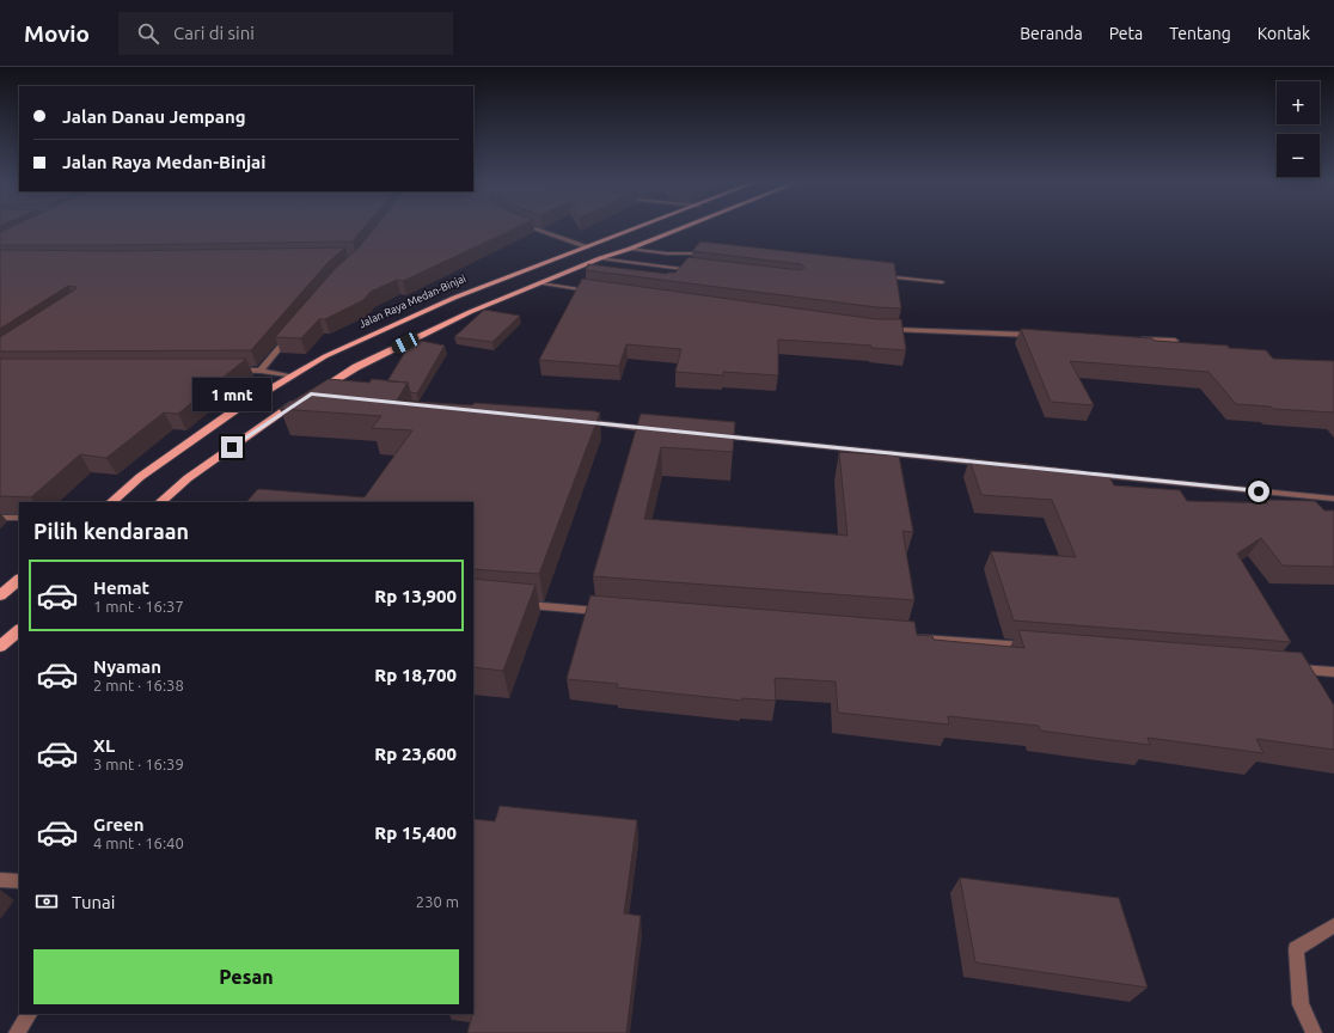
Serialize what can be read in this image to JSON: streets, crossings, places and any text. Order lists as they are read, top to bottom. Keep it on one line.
{"streets":{"main road":["Jalan Raya Medan-Binjai"]},"page":{"header":"Movio","search":"Cari di sini","nav":["Beranda","Peta","Tentang","Kontak"],"map_buttons":["+","−"],"banner":["Jalan Danau Jempang","Jalan Raya Medan-Binjai"],"bubble":"1 mnt","heading":"Pilih kendaraan","list":[{"name":"Hemat","note":"1 mnt · 16:37","value":"Rp 13,900"},{"name":"Nyaman","note":"2 mnt · 16:38","value":"Rp 18,700"},{"name":"XL","note":"3 mnt · 16:39","value":"Rp 23,600"},{"name":"Green","note":"4 mnt · 16:40","value":"Rp 15,400"}],"pay":["Tunai","230 m"],"buttons":"Pesan"}}
